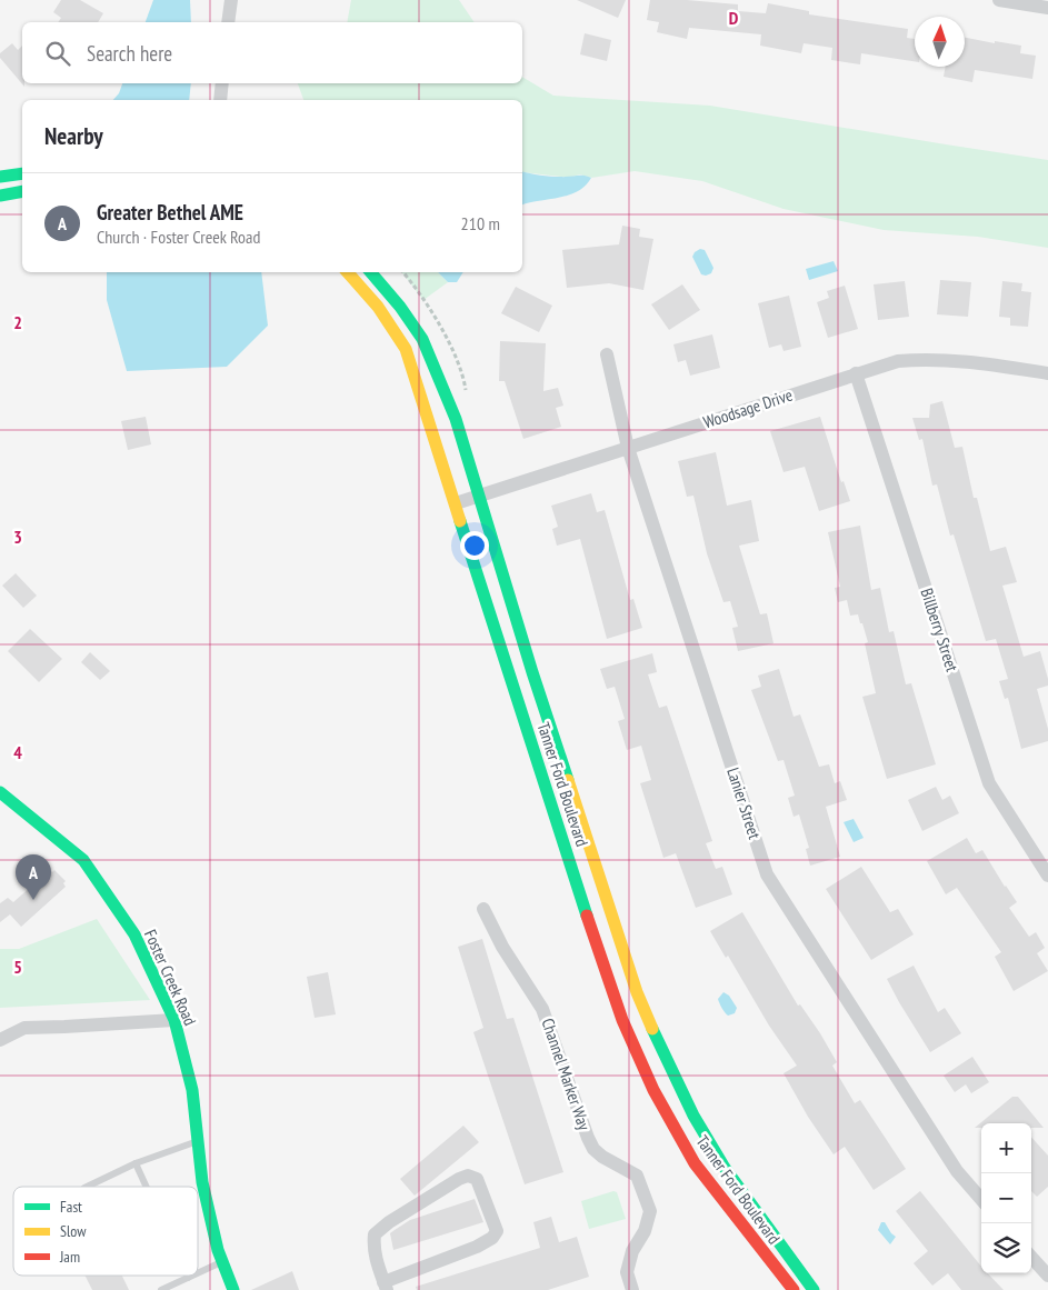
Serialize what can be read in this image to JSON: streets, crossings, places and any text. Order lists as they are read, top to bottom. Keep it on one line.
{"streets":{"street":["Woodsage Drive","Billberry Street","Tanner Ford Boulevard","Lanier Street","Foster Creek Road","Channel Marker Way"]},"crossings":[["Woodsage Drive","Billberry Street"],["Woodsage Drive","Tanner Ford Boulevard"],["Woodsage Drive","Lanier Street"]],"legend":["Fast","Slow","Jam"],"north":"top","page":{"search":"Search here","heading":"Nearby","list":[{"mark":"A","name":"Greater Bethel AME","note":"Church · Foster Creek Road","value":"210 m"}],"pins":"A","map_buttons":["+","−"]},"grid":{"columns":["D"],"rows":["2","3","4","5"]}}
